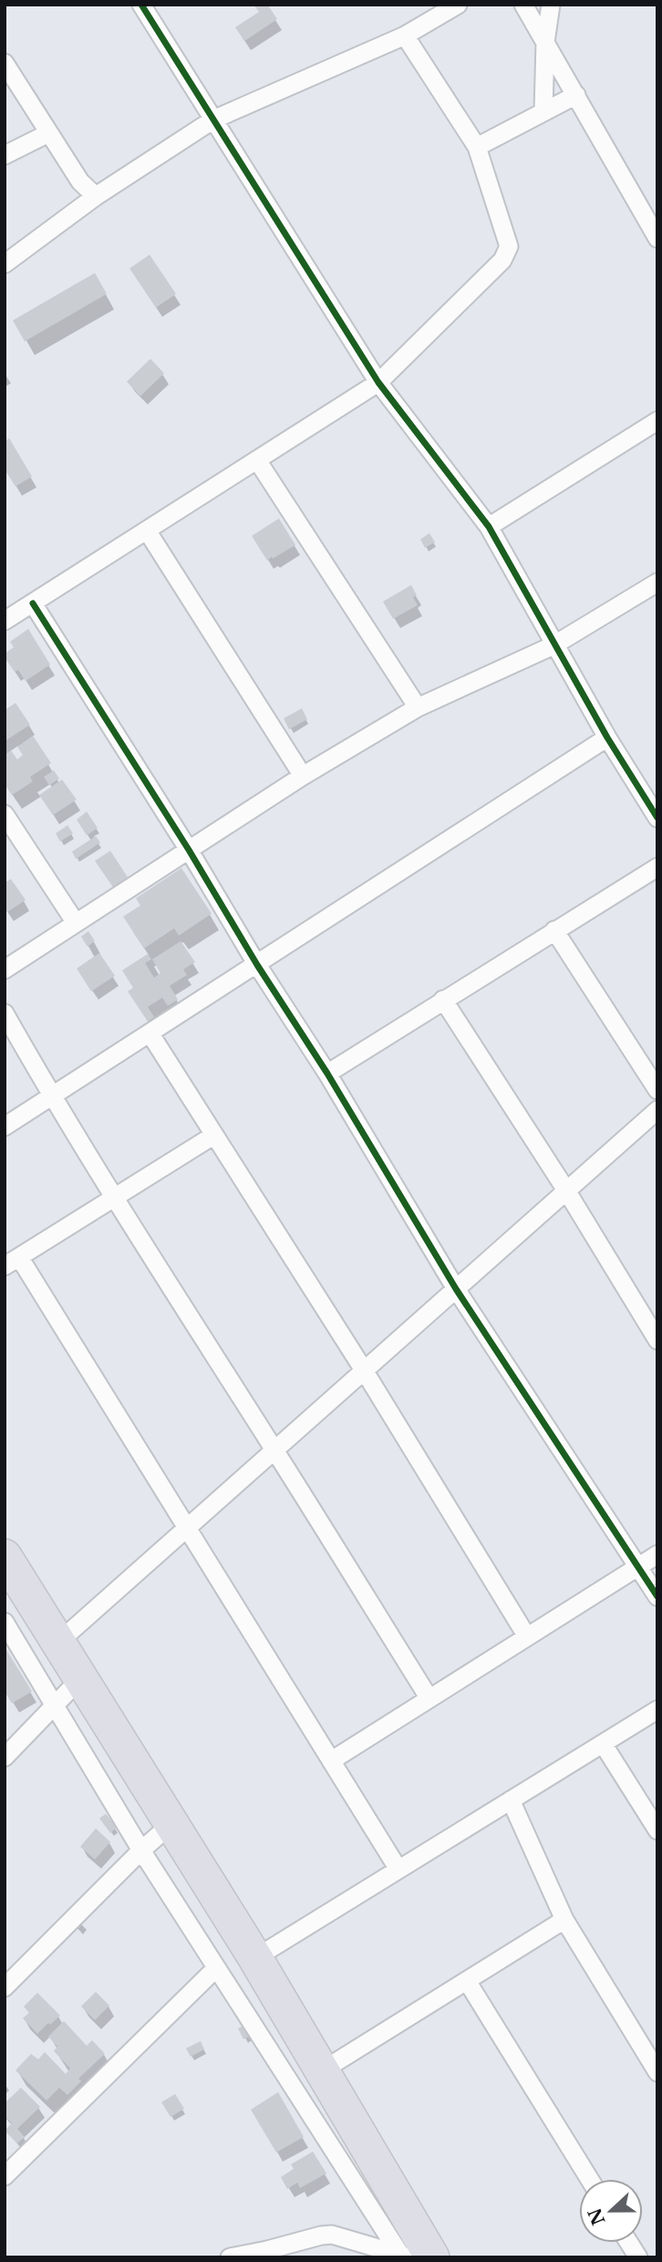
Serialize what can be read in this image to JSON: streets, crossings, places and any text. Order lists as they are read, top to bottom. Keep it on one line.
{"north":"left"}
